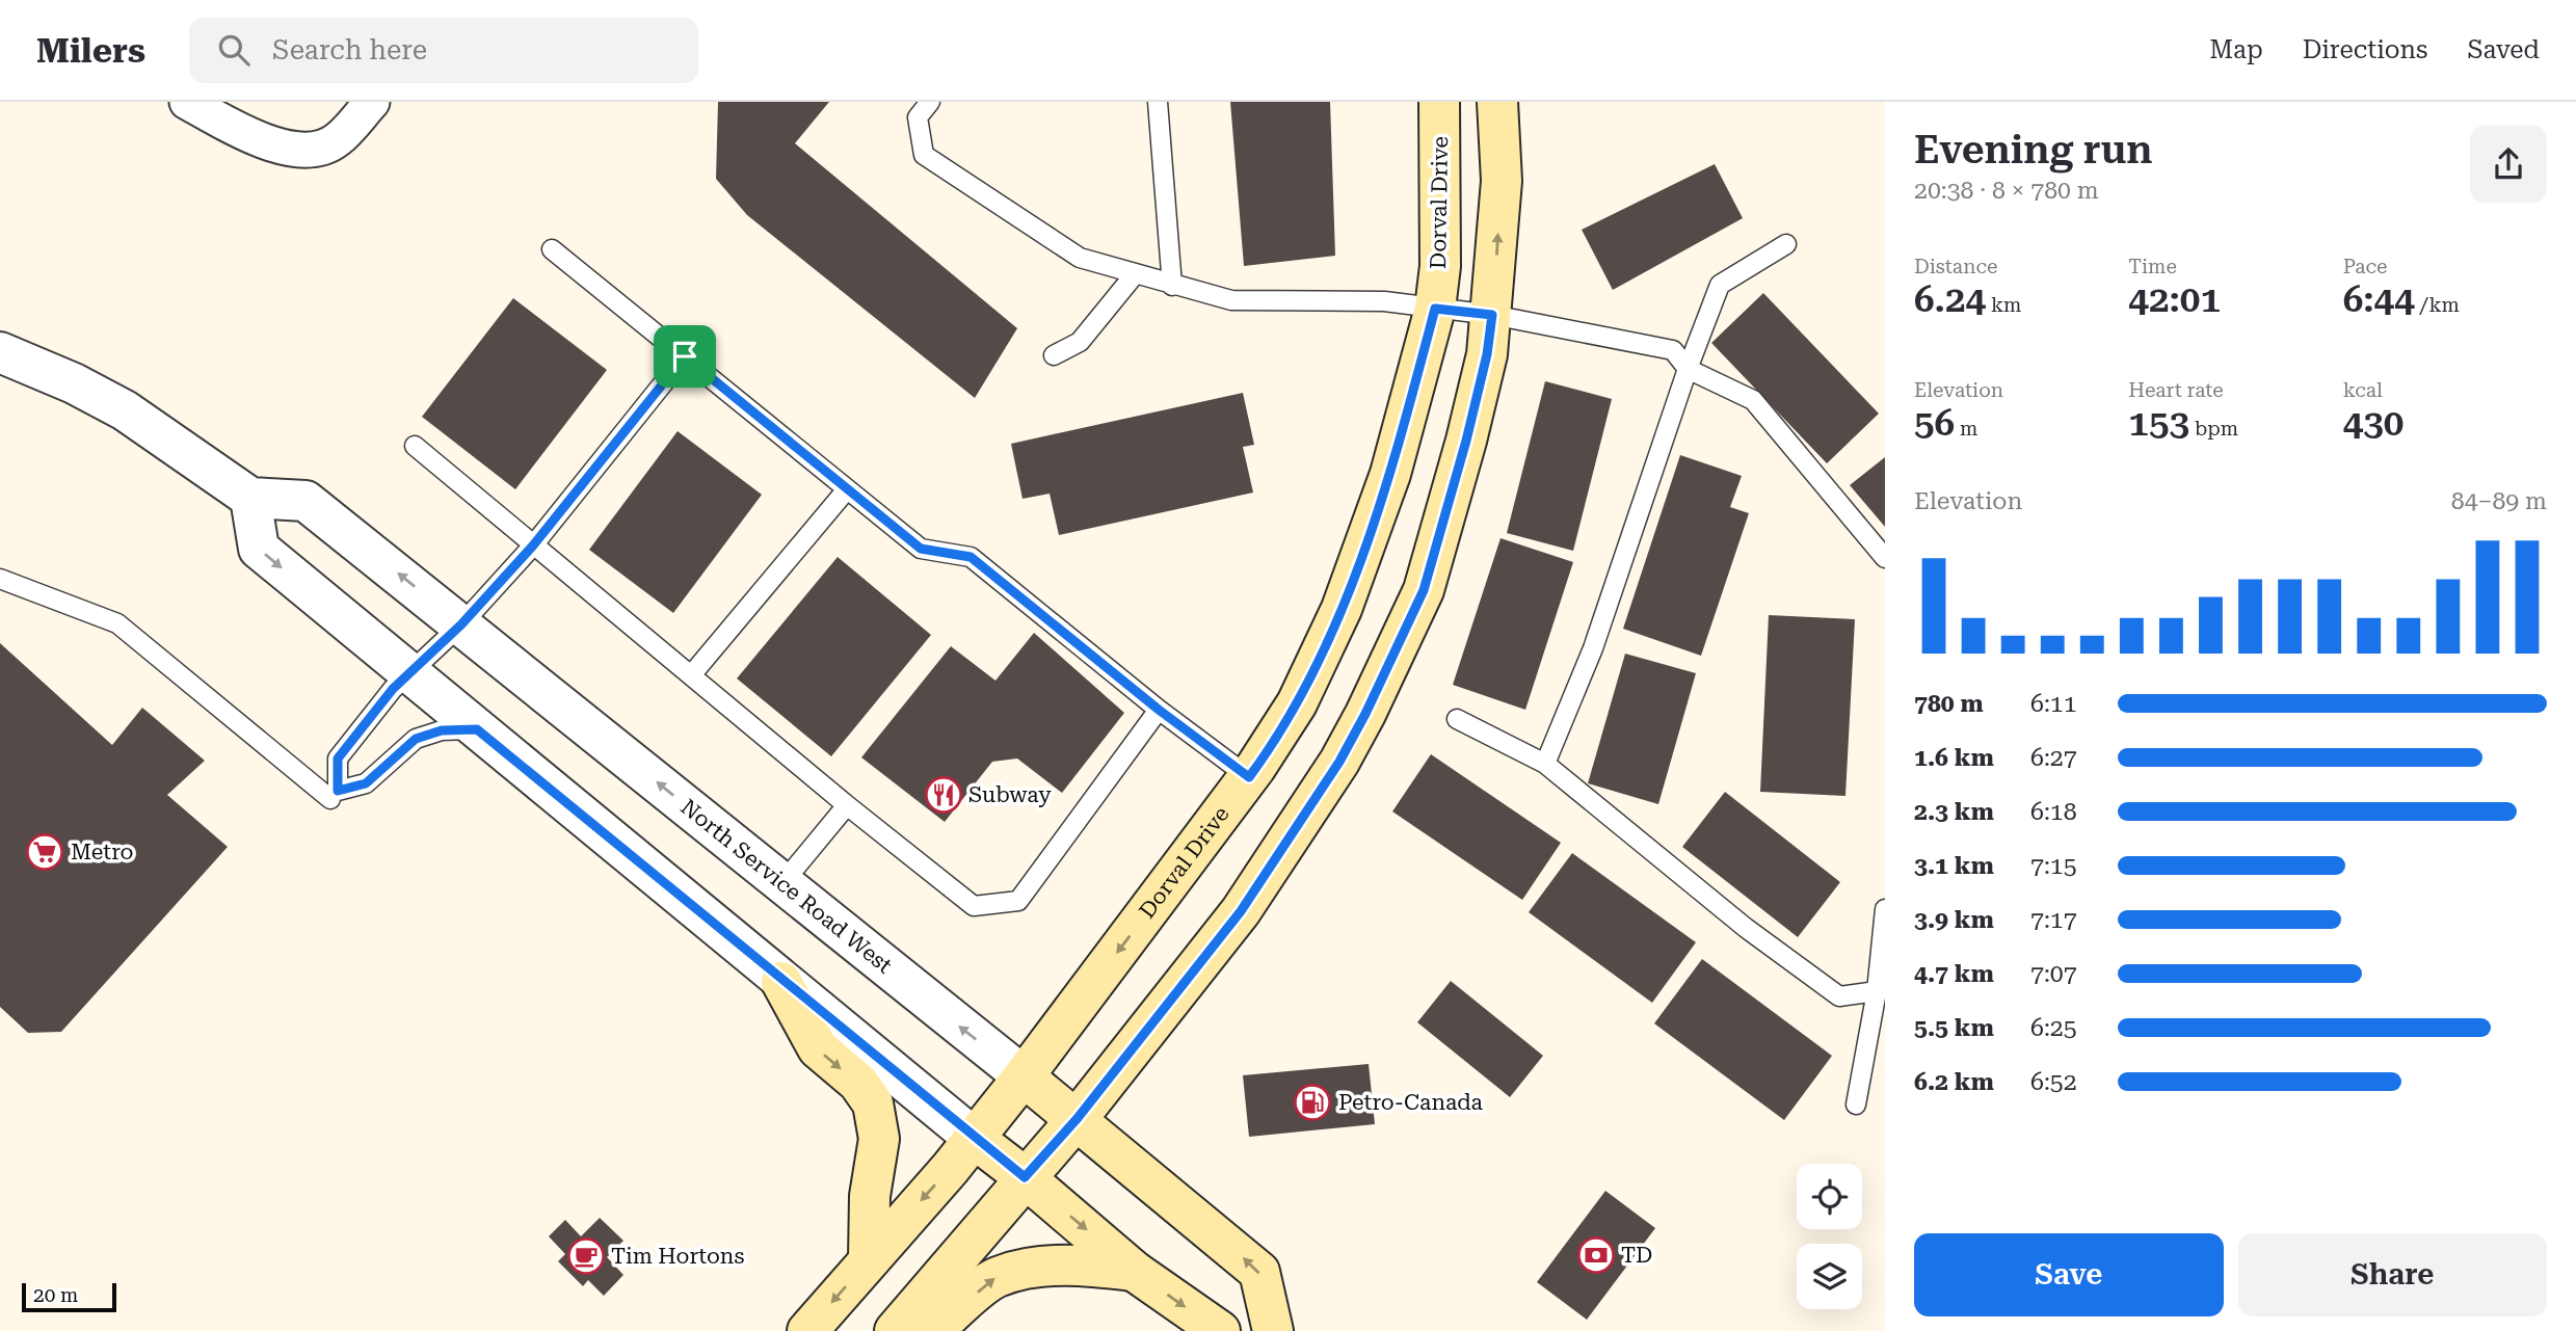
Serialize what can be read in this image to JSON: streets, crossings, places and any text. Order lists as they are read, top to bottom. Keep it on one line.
{"streets":{"main road":["Dorval Drive","North Service Road West"]},"crossings":[["Dorval Drive","North Service Road West"]],"one_way":["North Service Road West"],"places":{"restaurant":["Subway"],"supermarket":["Metro"],"fuel station":["Petro-Canada"],"bank":["TD"],"cafe":["Tim Hortons"]},"scale_bar":"20 m","page":{"header":"Milers","search":"Search here","nav":["Map","Directions","Saved"],"heading":["Evening run","20:38 · 8 × 780 m"],"stats":[["Distance","6.24 km"],["Time","42:01"],["Pace","6:44 /km"],["Elevation","56 m"],["Heart rate","153 bpm"],["kcal","430"]],"chart":["Elevation","84–89 m"],"list":[{"name":"780 m","note":"6:11"},{"name":"1.6 km","note":"6:27"},{"name":"2.3 km","note":"6:18"},{"name":"3.1 km","note":"7:15"},{"name":"3.9 km","note":"7:17"},{"name":"4.7 km","note":"7:07"},{"name":"5.5 km","note":"6:25"},{"name":"6.2 km","note":"6:52"}],"buttons":["Save","Share"],"scale":"20 m"}}
